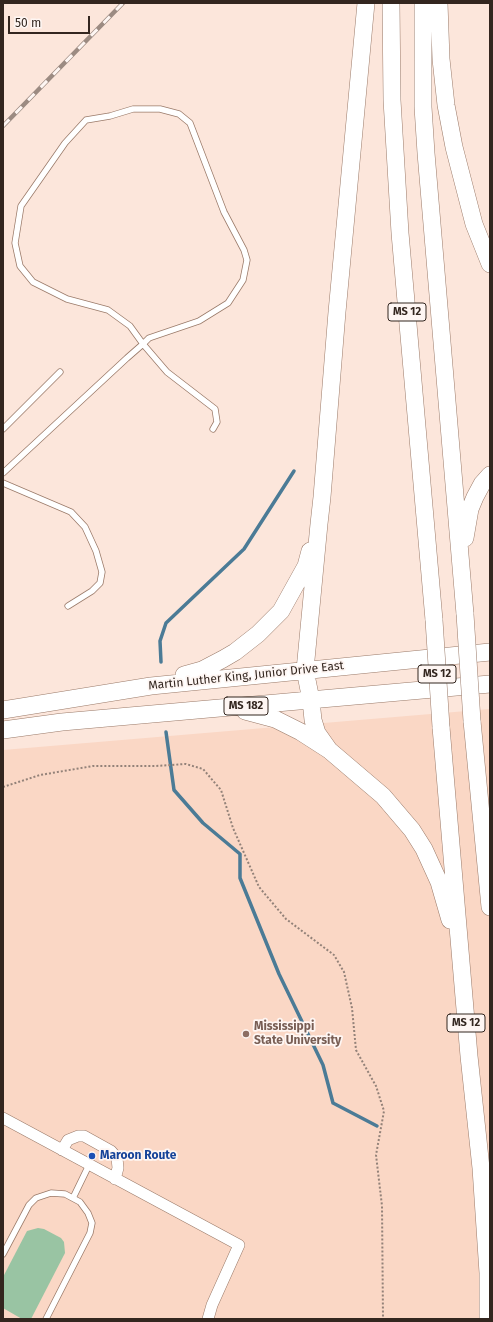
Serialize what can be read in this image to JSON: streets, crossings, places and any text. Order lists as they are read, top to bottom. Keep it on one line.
{"streets":{"main road":["MS 12","Martin Luther King, Junior Drive East","MS 182"]},"places":["Mississippi State University","Maroon Route"],"scale_bar":"50 m"}
